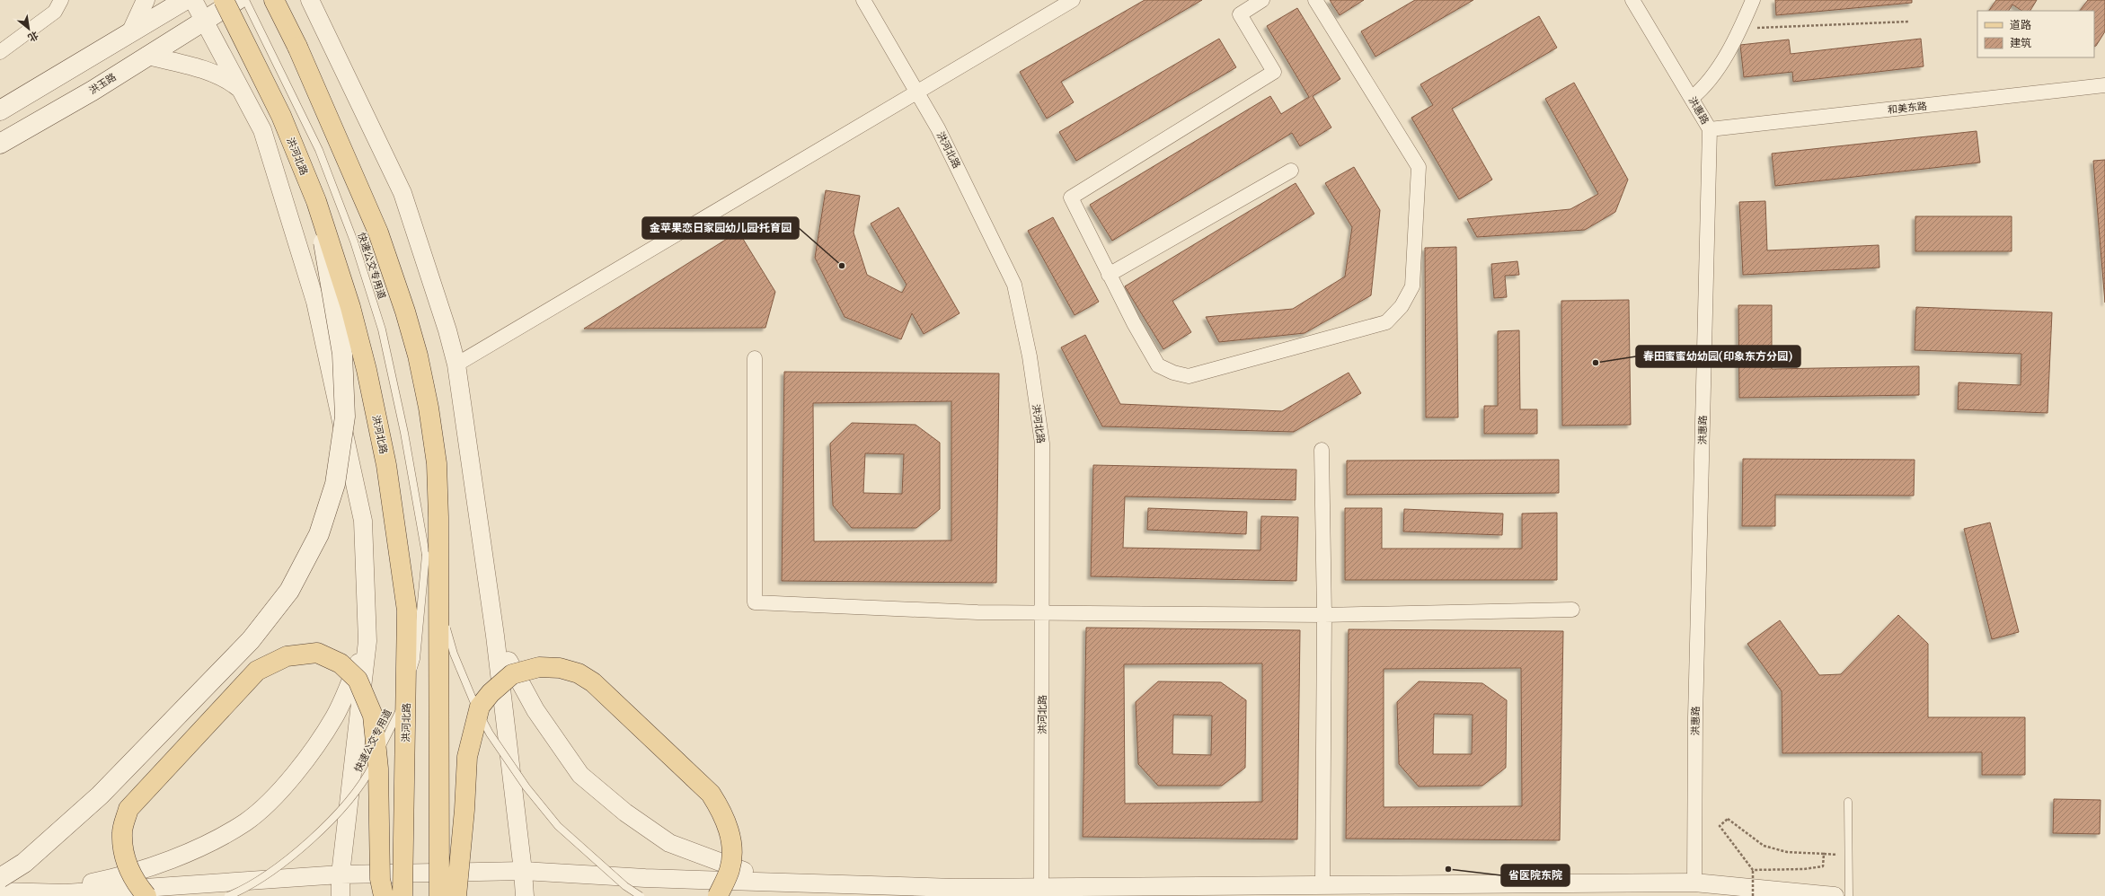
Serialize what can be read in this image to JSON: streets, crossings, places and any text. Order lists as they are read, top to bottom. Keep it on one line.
{"streets":{"main road":["洪玉路","洪河北路"],"street":["和美东路","洪惠路"],"lane":["快速公交专用道"]},"crossings":[["和美东路","洪惠路"]],"places":["金苹果恋日家园幼儿园·托育园","春田蜜蜜幼幼园(印象东方分园)","省医院东院"],"legend":["道路","建筑"],"north":"bottom right"}
